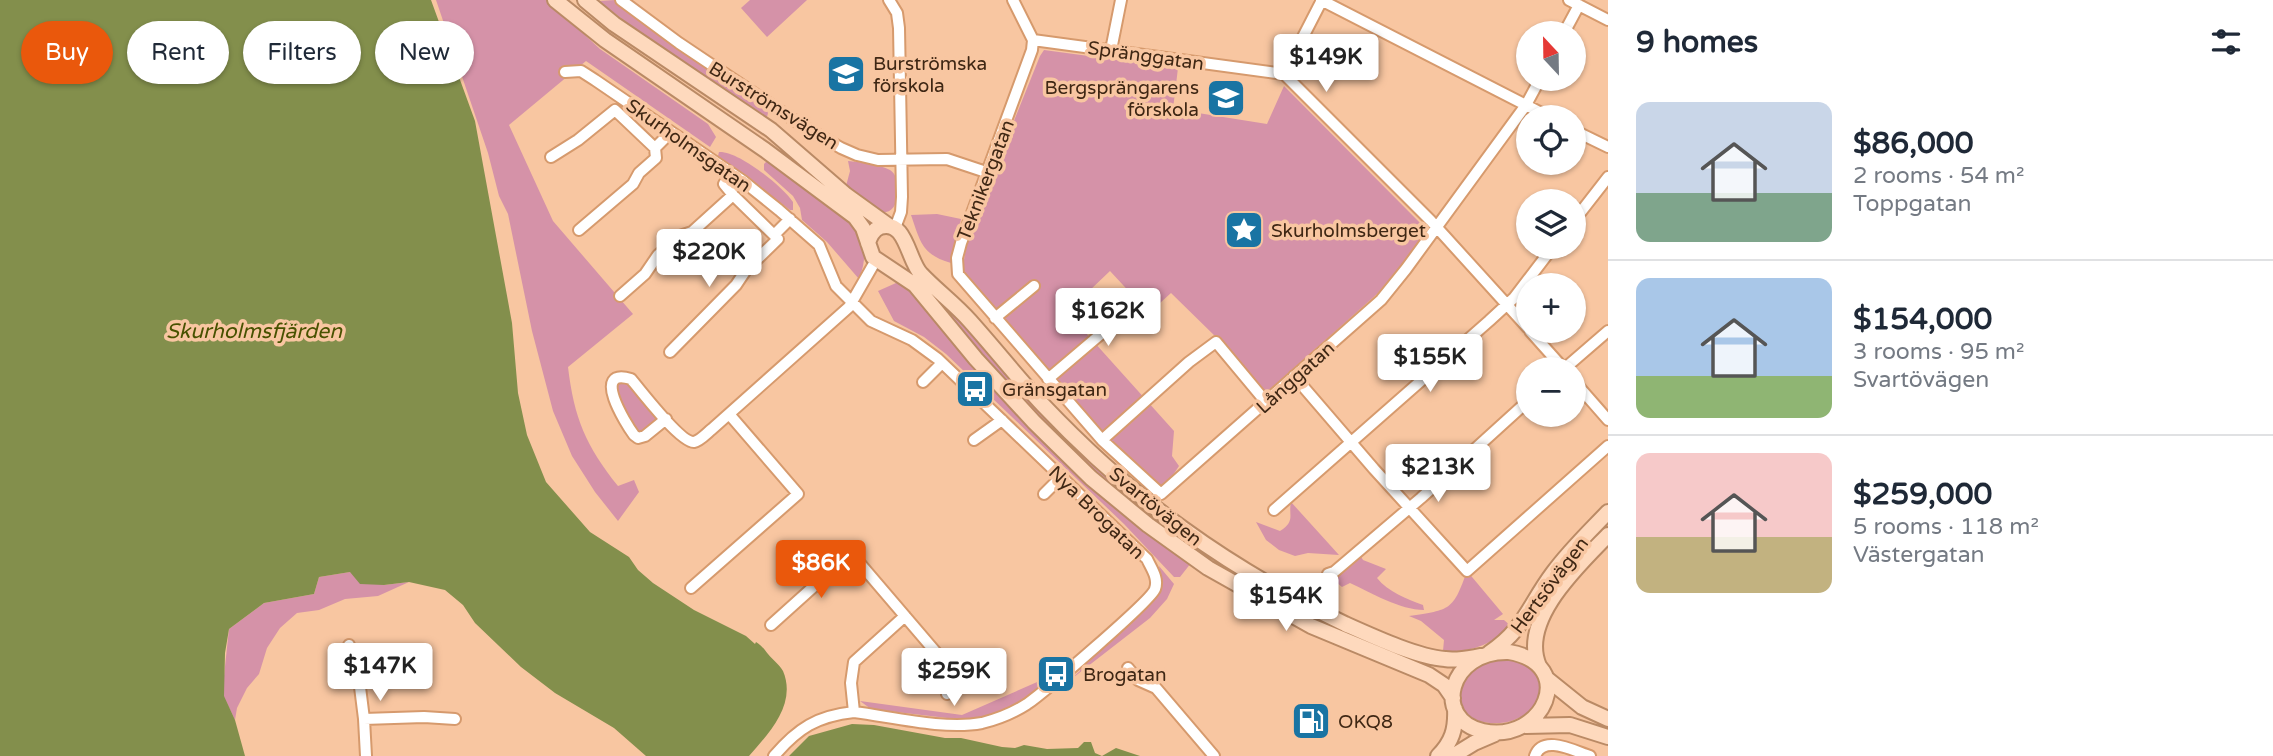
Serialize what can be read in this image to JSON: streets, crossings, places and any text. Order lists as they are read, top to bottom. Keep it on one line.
{"streets":{"main road":["Svartövägen","Hertsövägen"],"street":["Spränggatan","Burströmsvägen","Skurholmsgatan","Teknikergatan","Långgatan","Nya Brogatan"]},"crossings":[["Spränggatan","Teknikergatan"],["Burströmsvägen","Teknikergatan"],["Skurholmsgatan","Nya Brogatan"],["Teknikergatan","Långgatan"],["Svartövägen","Hertsövägen"]],"water":["Skurholmsfjärden"],"places":{"school or university":["Burströmska förskola","Bergsprängarens förskola"],"place":["Skurholmsberget"],"bus stop":["Gränsgatan","Brogatan"],"fuel station":["OKQ8"]},"north":"top","page":{"heading":"9 homes","map_buttons":["+","−"],"chip":["Buy","Rent","Filters","New"],"price":["$149K","$220K","$162K","$155K","$213K","$86K","$154K","$147K","$259K"],"list":[{"name":"$86,000","note":"2 rooms · 54 m² · Toppgatan"},{"name":"$154,000","note":"3 rooms · 95 m² · Svartövägen"},{"name":"$259,000","note":"5 rooms · 118 m² · Västergatan"}]}}
